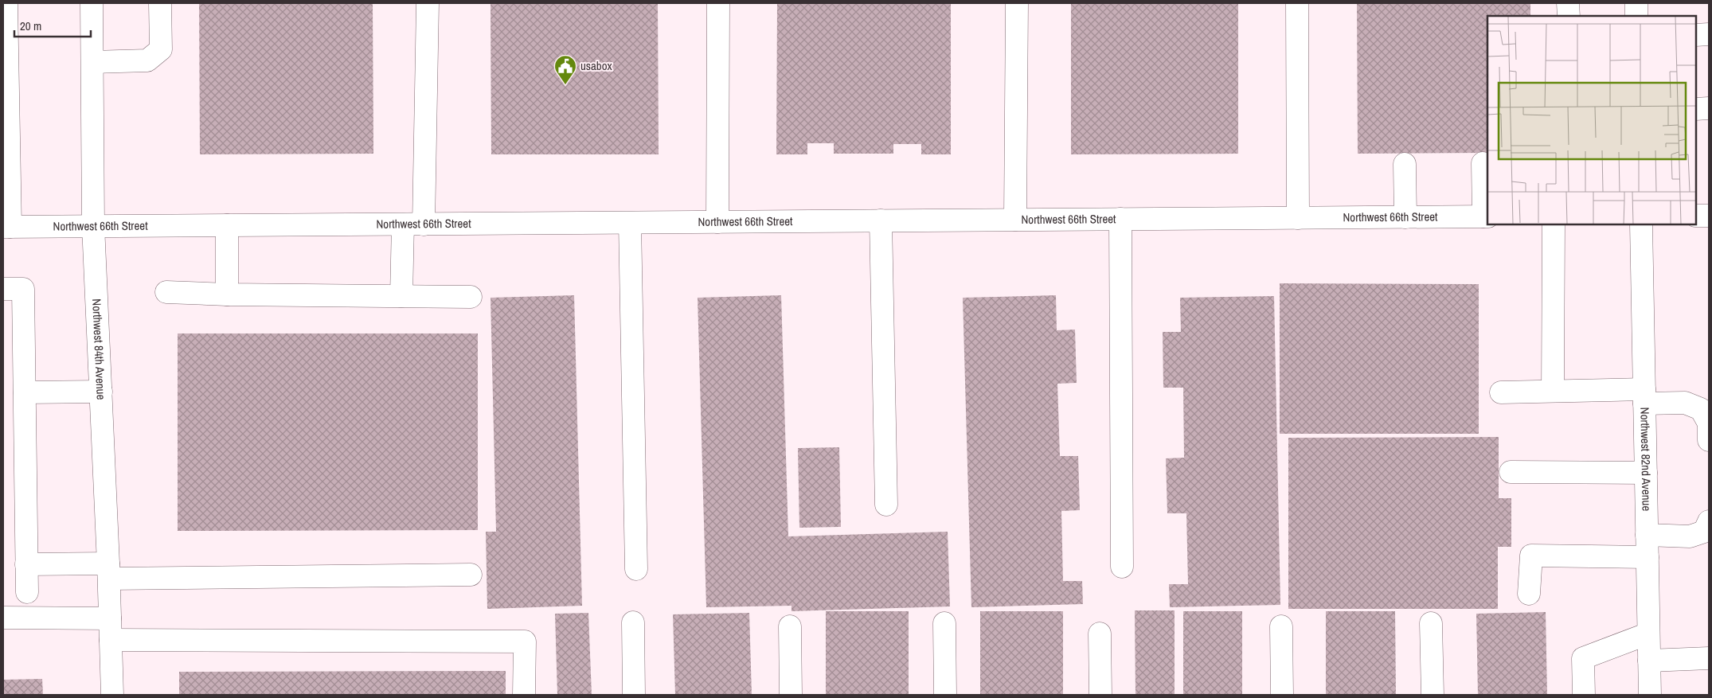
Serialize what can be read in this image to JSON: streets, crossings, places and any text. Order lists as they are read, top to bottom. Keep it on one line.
{"streets":{"street":["Northwest 66th Street","Northwest 84th Avenue","Northwest 82nd Avenue"]},"crossings":[["Northwest 66th Street","Northwest 84th Avenue"]],"places":{"public building":["usabox"]},"scale_bar":"20 m"}
